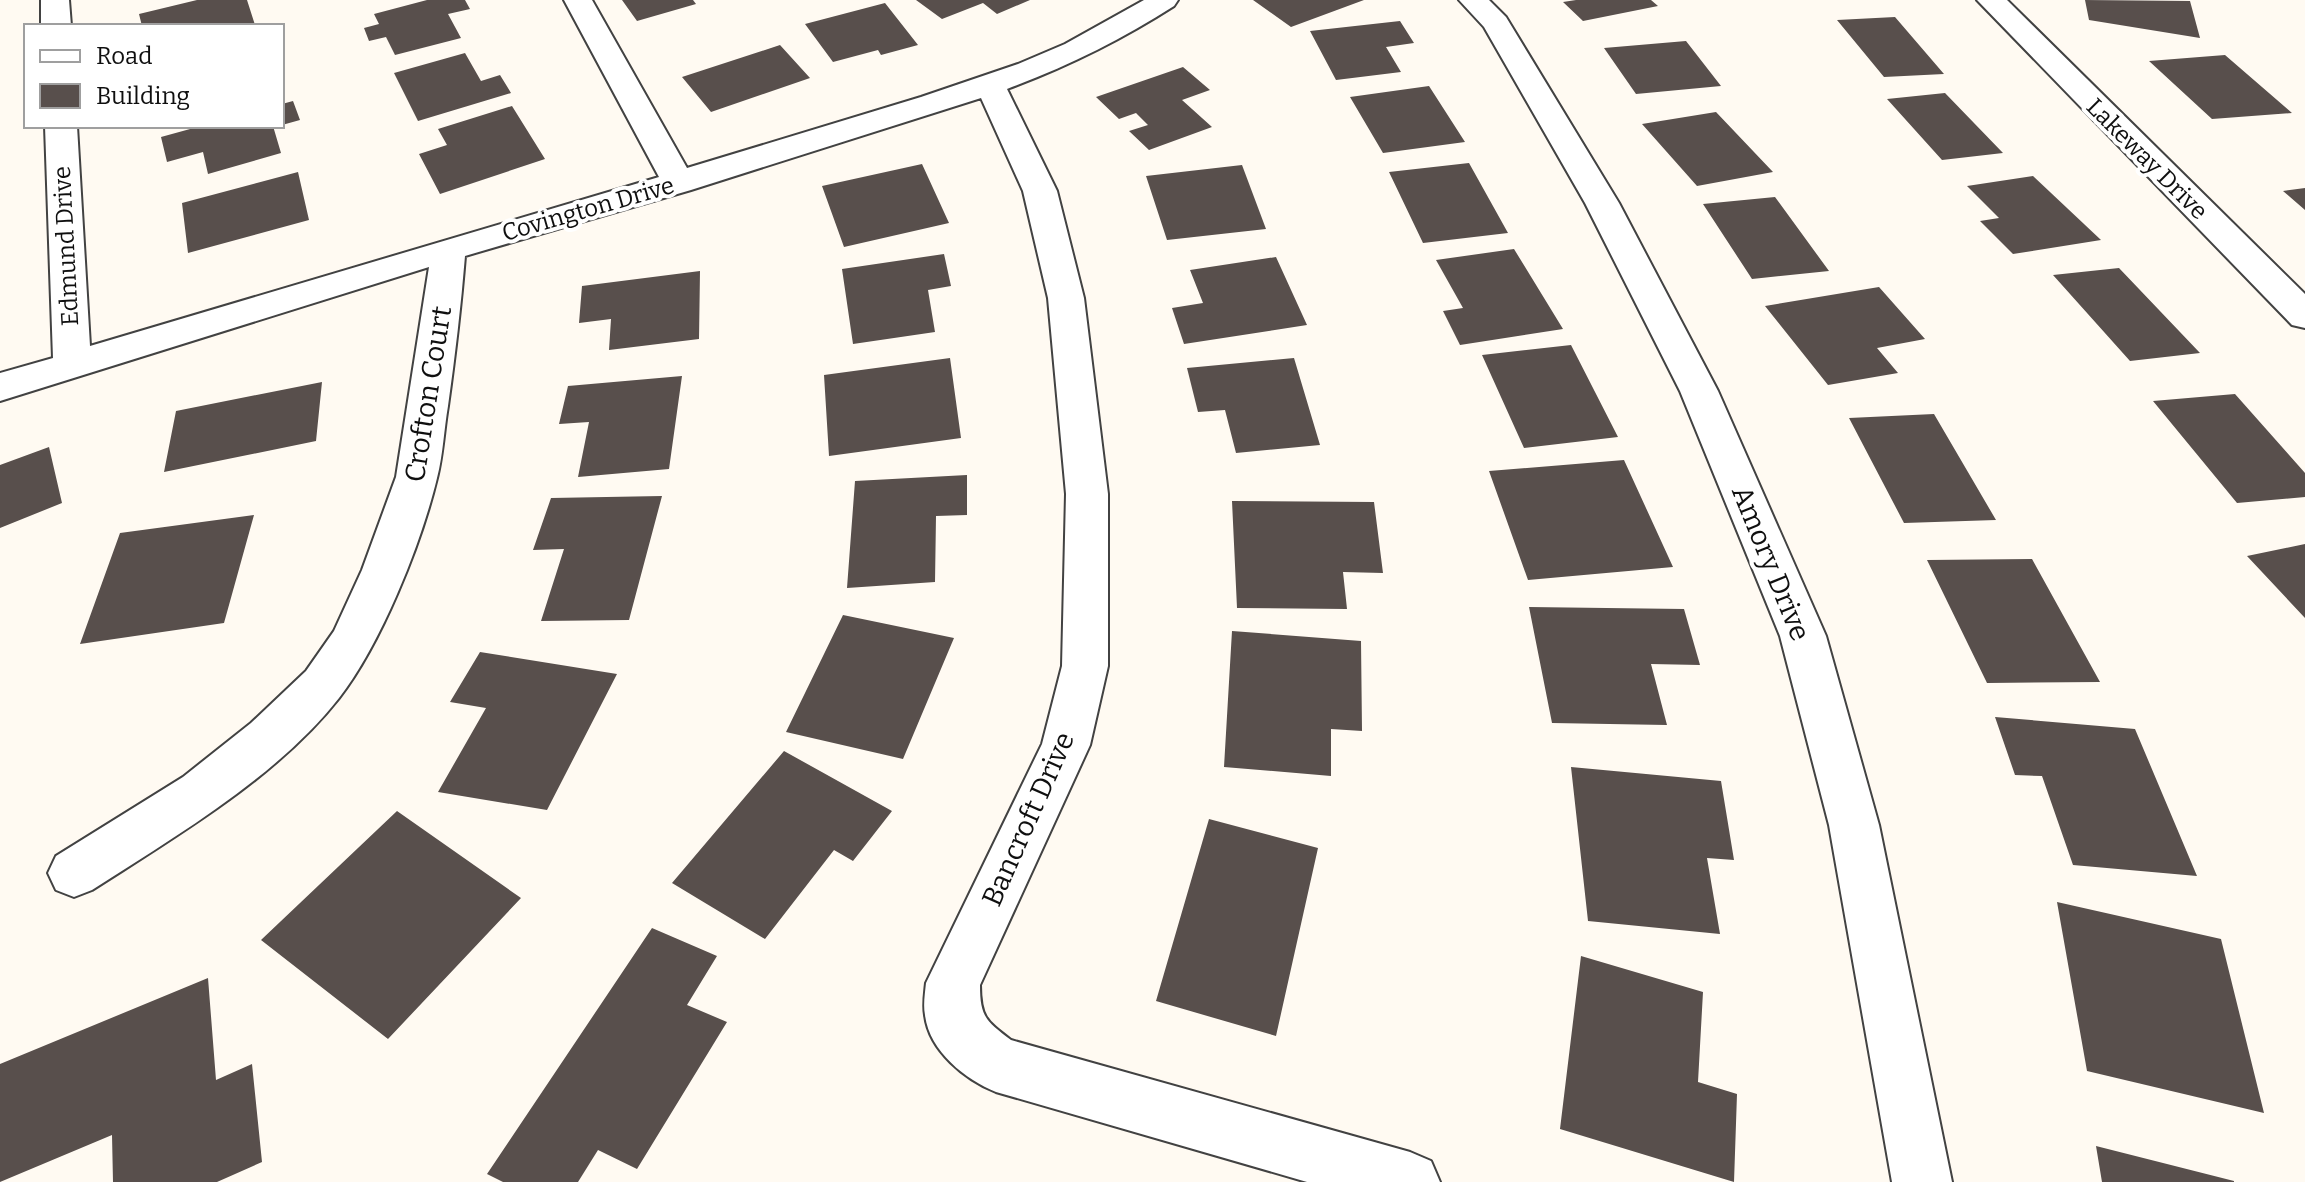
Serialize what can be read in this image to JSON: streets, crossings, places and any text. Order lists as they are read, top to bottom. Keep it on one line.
{"streets":{"street":["Lakeway Drive","Covington Drive","Edmund Drive","Crofton Court","Amory Drive","Bancroft Drive"]},"crossings":[["Covington Drive","Edmund Drive"],["Covington Drive","Crofton Court"],["Covington Drive","Bancroft Drive"]],"legend":["Road","Building"]}
